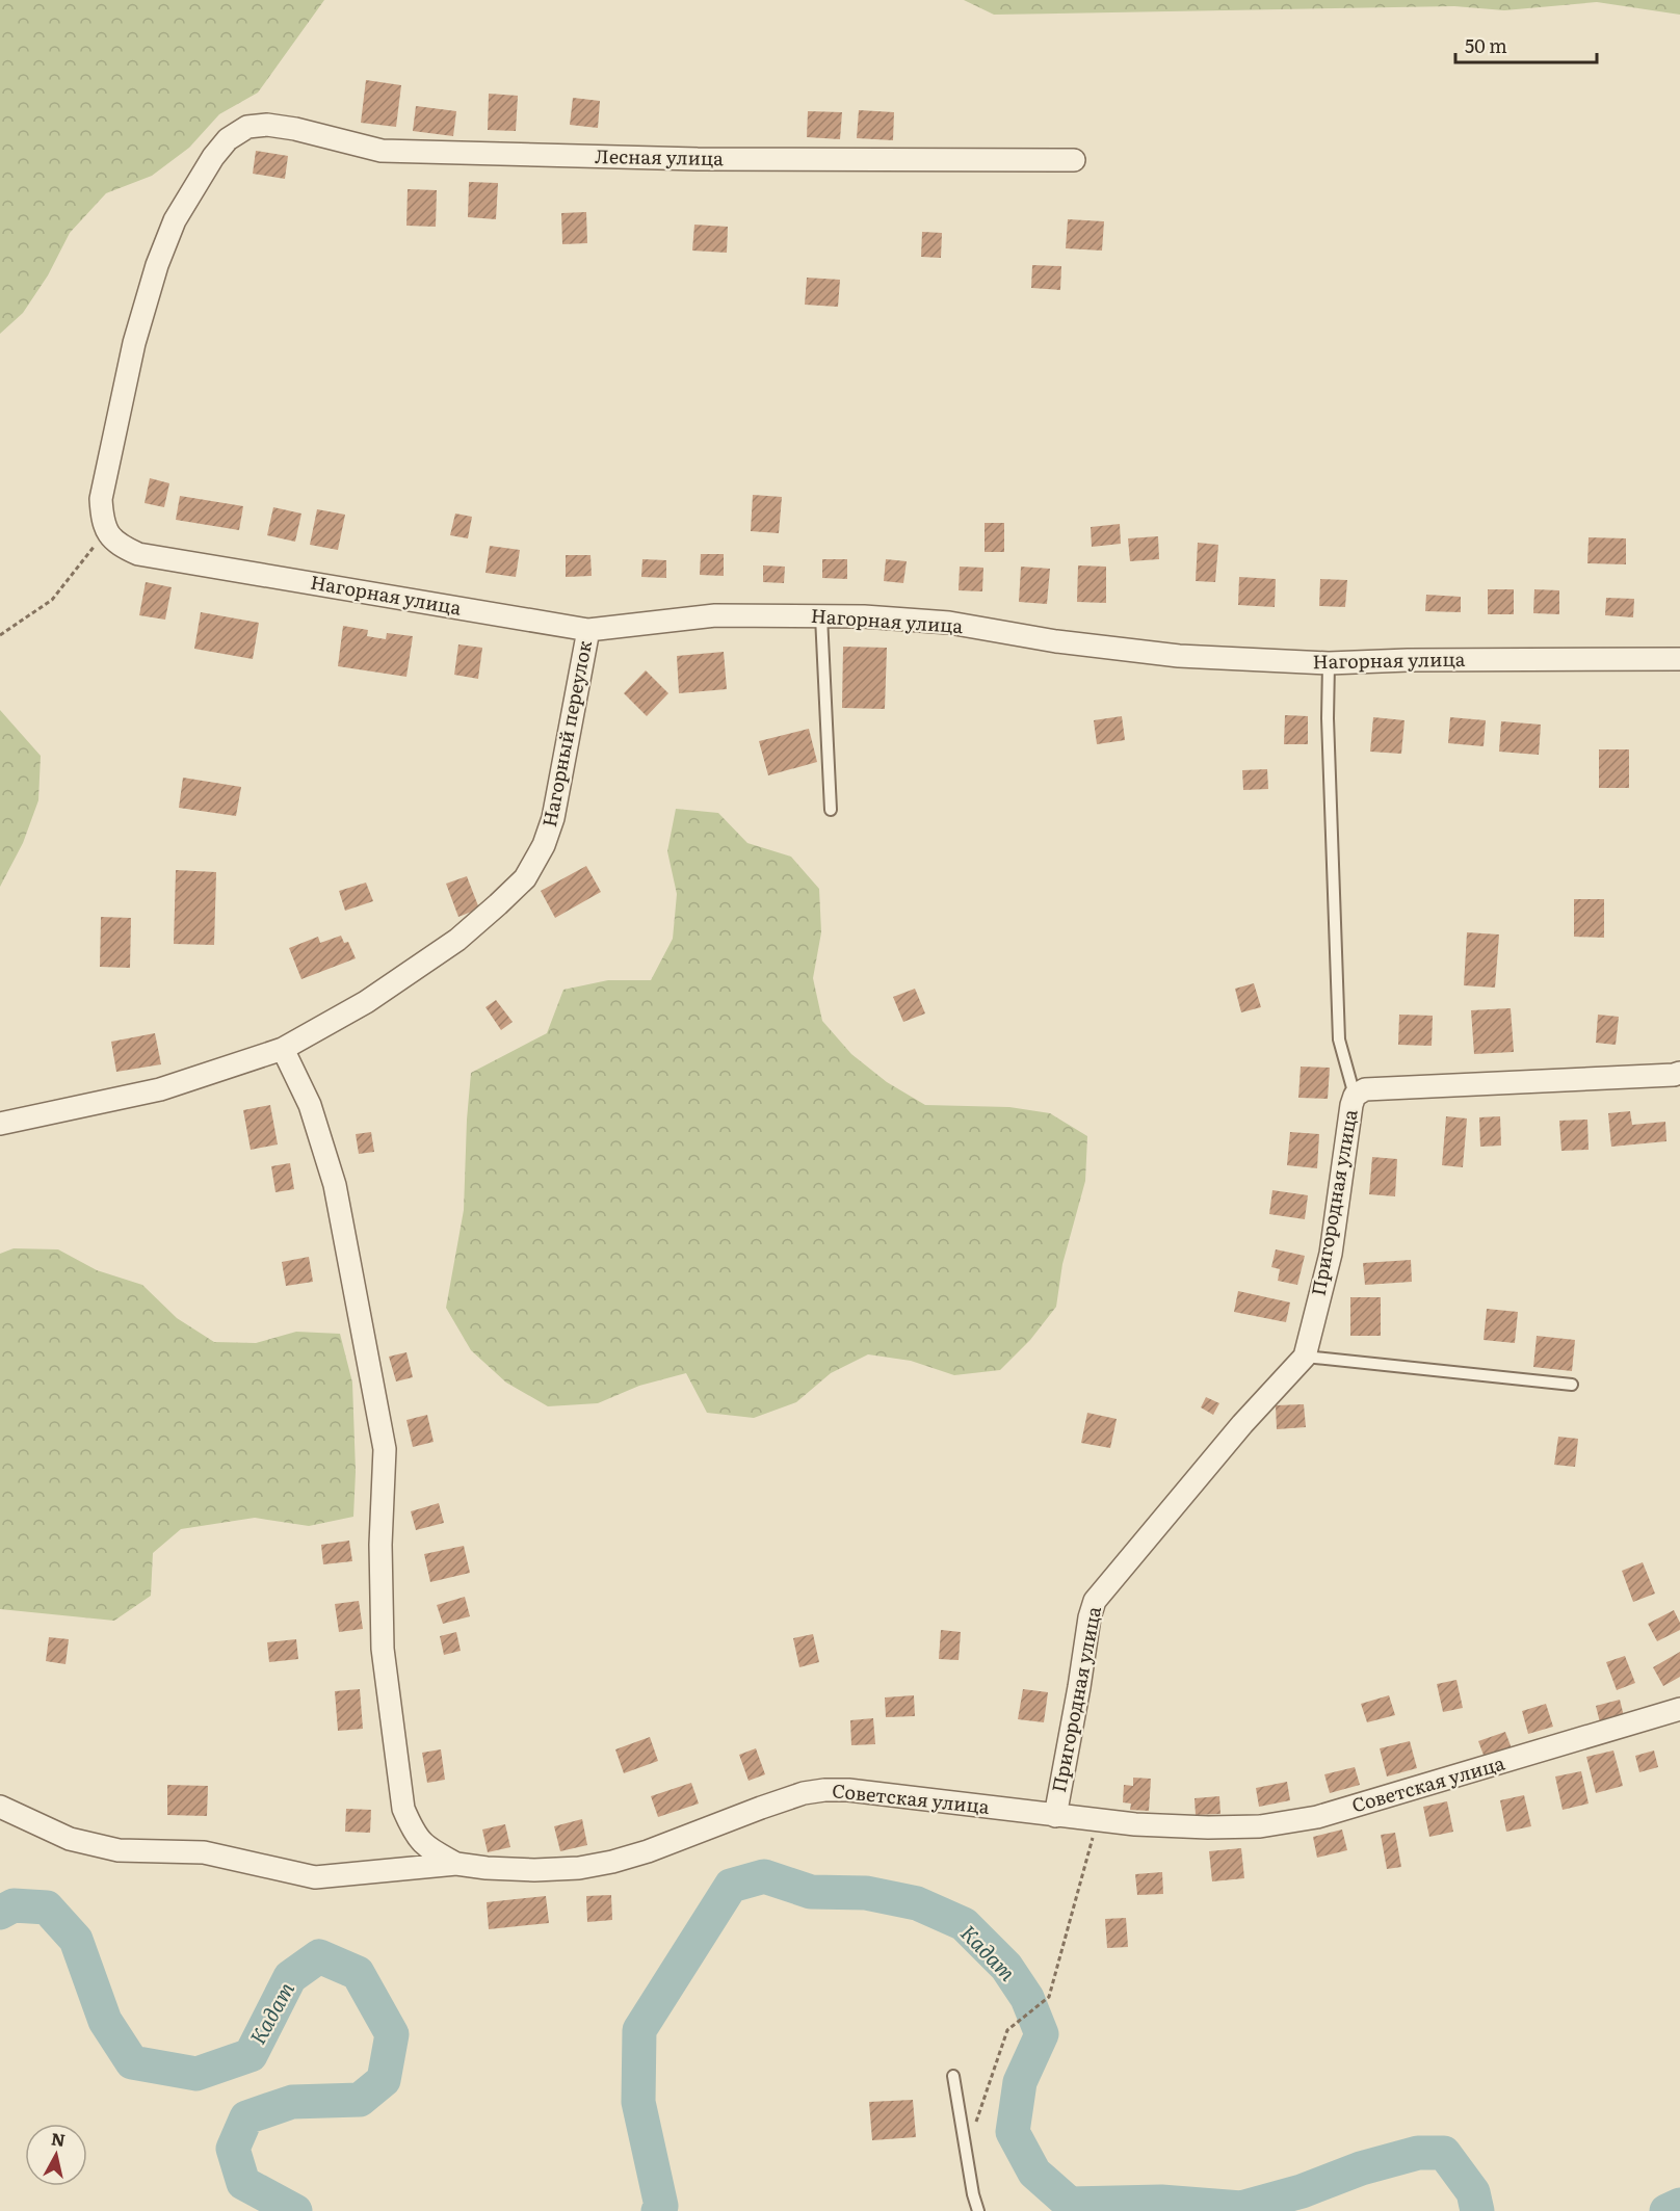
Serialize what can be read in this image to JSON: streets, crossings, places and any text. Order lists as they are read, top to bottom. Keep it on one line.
{"streets":{"street":["Лесная улица","Нагорная улица","Нагорный переулок","Пригородная улица","Советская улица"]},"crossings":[["Лесная улица","Нагорная улица"],["Нагорная улица","Нагорный переулок"],["Пригородная улица","Советская улица"]],"water":["Кадат"],"scale_bar":"50 m","north":"top"}
